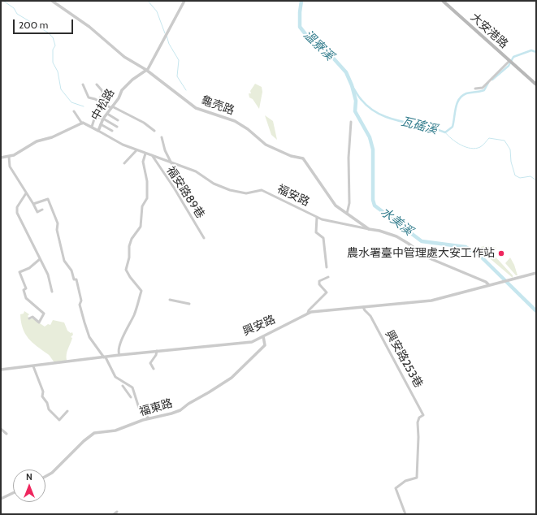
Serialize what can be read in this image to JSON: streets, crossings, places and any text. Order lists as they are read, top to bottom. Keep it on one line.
{"streets":{"main road":["大安港路"],"street":["中松路","龜壳路","福安路89巷","福安路","興安路","興安路253巷","福東路"]},"crossings":[["中松路","龜壳路"],["中松路","福安路"],["龜壳路","福安路"],["福安路89巷","福安路"],["福安路","興安路"],["興安路","興安路253巷"],["興安路","福東路"]],"water":["溫寮溪","瓦磘溪","水美溪"],"places":["農水署臺中管理處大安工作站"],"scale_bar":"200 m","north":"top"}
